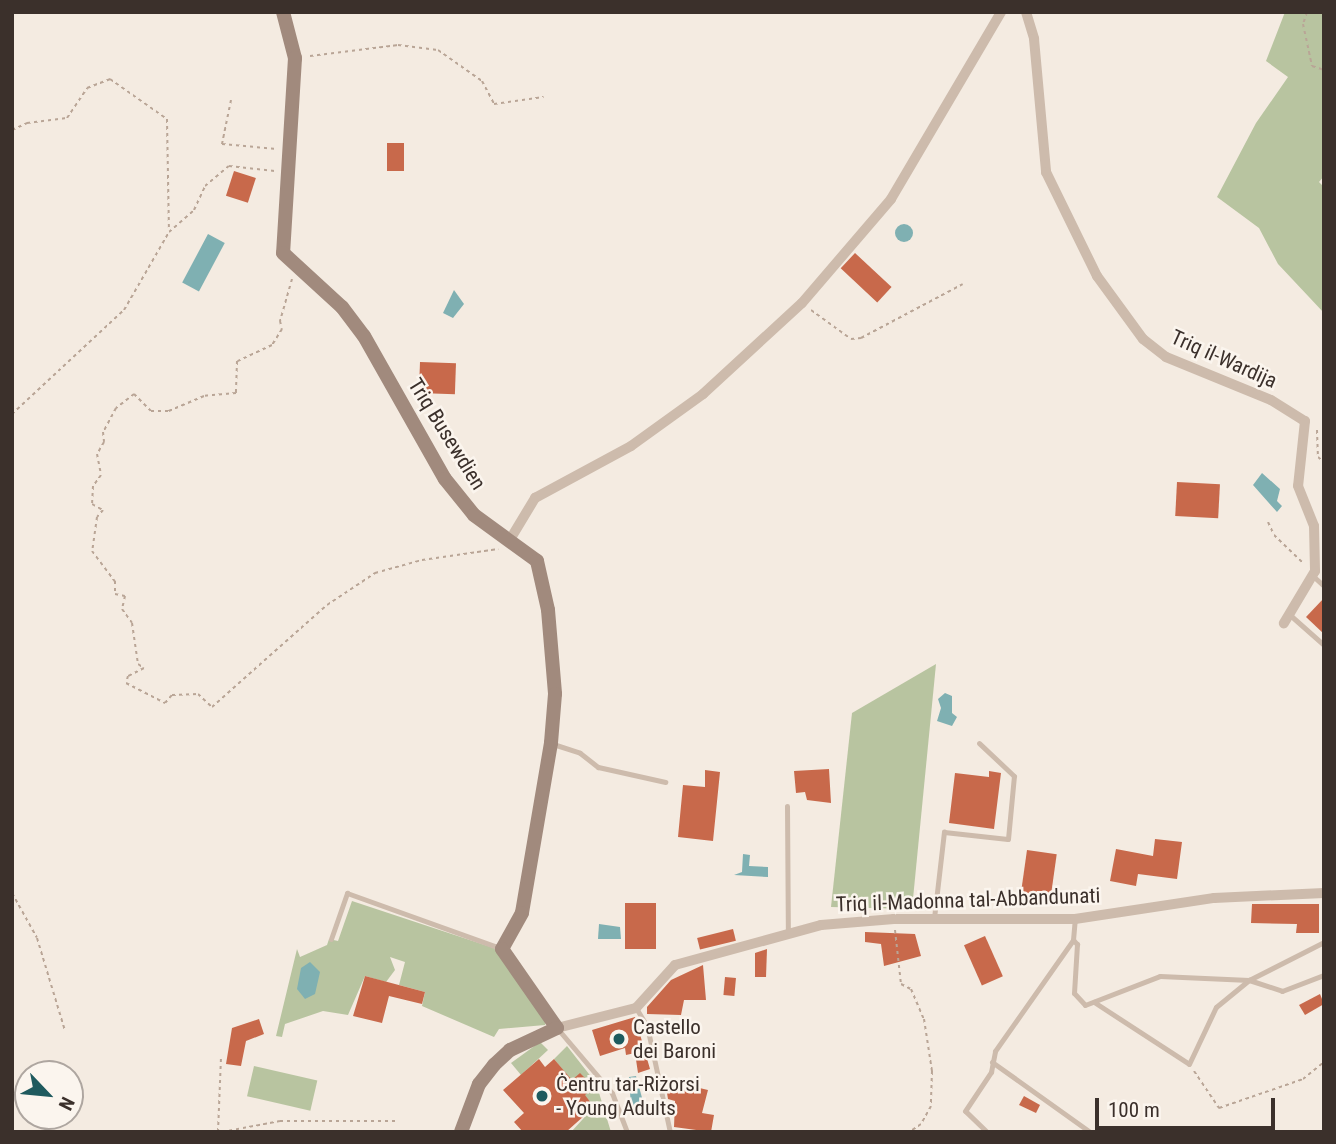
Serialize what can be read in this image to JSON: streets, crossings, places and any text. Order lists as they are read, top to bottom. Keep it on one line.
{"streets":{"street":["Triq il-Wardija","Triq Busewdien","Triq il-Madonna tal-Abbandunati"]},"places":["Castello dei Baroni","Ċentru tar-Riżorsi - Young Adults"],"scale_bar":"100 m","north":"bottom right"}
